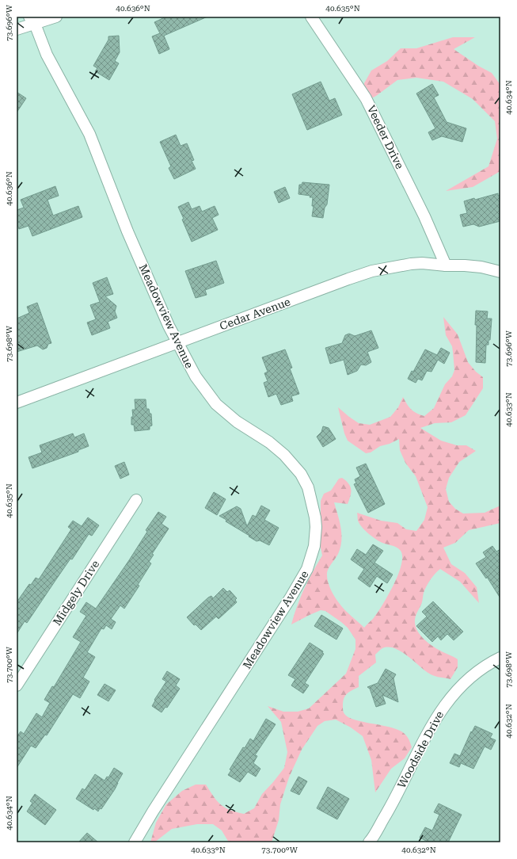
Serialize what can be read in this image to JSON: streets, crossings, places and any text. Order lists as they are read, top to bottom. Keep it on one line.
{"streets":{"street":["Veeder Drive","Cedar Avenue","Meadowview Avenue","Midgely Drive","Woodside Drive"]},"crossings":[["Veeder Drive","Cedar Avenue"],["Cedar Avenue","Meadowview Avenue"]],"coordinates":["40.636°N","40.635°N","73.696°W","40.634°N","73.698°W","40.633°N","73.700°W","40.632°N"]}
